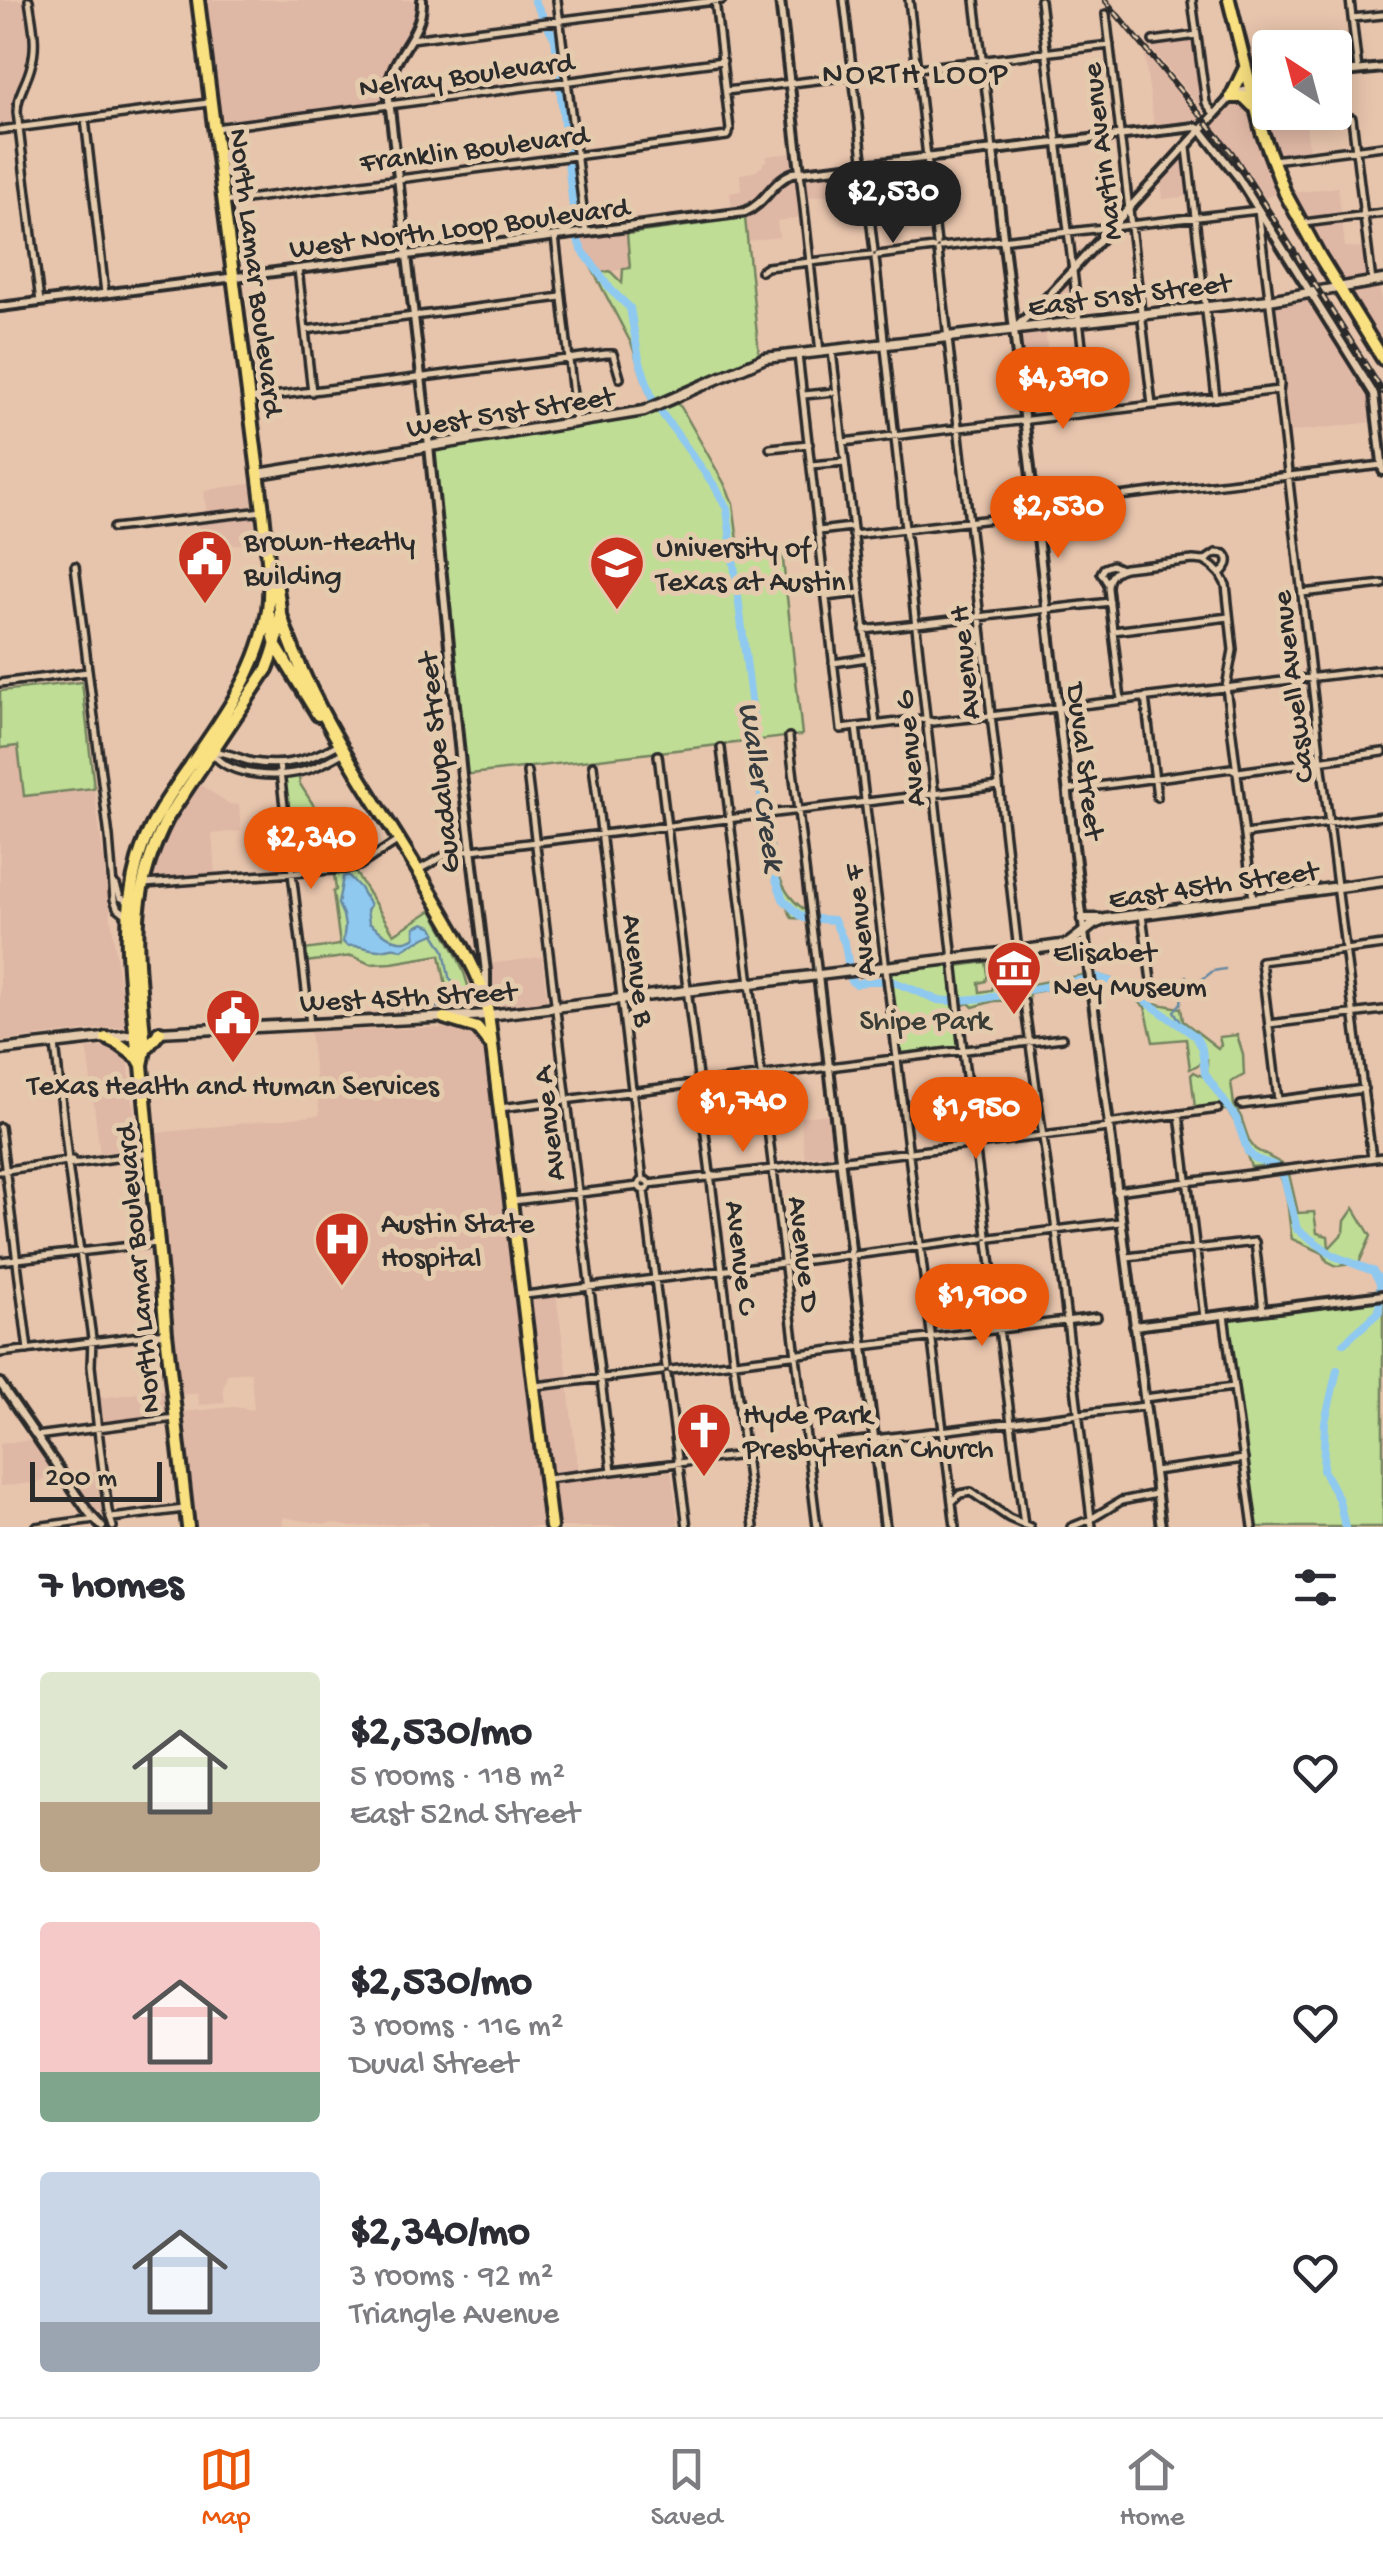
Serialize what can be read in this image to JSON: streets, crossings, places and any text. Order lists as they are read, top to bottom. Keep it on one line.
{"streets":{"main road":["North Lamar Boulevard","East 51st Street","West 51st Street","Guadalupe Street","East 45th Street","West 45th Street"],"street":["Nelray Boulevard","Franklin Boulevard","Martin Avenue","West North Loop Boulevard","Avenue H","Caswell Avenue","Avenue G","Duval Street","Avenue F","Avenue B","Avenue A","Avenue D","Avenue C"]},"crossings":[["Nelray Boulevard","North Lamar Boulevard"],["Nelray Boulevard","Guadalupe Street"],["Franklin Boulevard","North Lamar Boulevard"],["Franklin Boulevard","Guadalupe Street"],["Martin Avenue","East 51st Street"],["West North Loop Boulevard","North Lamar Boulevard"],["West North Loop Boulevard","Guadalupe Street"],["North Lamar Boulevard","West 51st Street"],["North Lamar Boulevard","West 45th Street"],["East 51st Street","West 51st Street"],["East 51st Street","Avenue H"],["East 51st Street","Caswell Avenue"],["East 51st Street","Avenue G"],["East 51st Street","Duval Street"],["West 51st Street","Guadalupe Street"],["Avenue H","East 45th Street"],["Caswell Avenue","East 45th Street"],["Avenue G","East 45th Street"],["Duval Street","East 45th Street"],["Guadalupe Street","West 45th Street"],["East 45th Street","Avenue F"],["East 45th Street","West 45th Street"],["Avenue B","West 45th Street"],["West 45th Street","Avenue A"],["West 45th Street","Avenue D"],["West 45th Street","Avenue C"]],"districts":["NORTH LOOP"],"water":["Waller Creek"],"parks":["Shipe Park"],"places":{"public building":["Brown-Heatly Building","Texas Health and Human Services"],"school or university":["University of Texas at Austin"],"museum":["Elisabet Ney Museum"],"hospital":["Austin State Hospital"],"church":["Hyde Park Presbyterian Church"]},"scale_bar":"200 m","north":"top left","page":{"price":["$2,530","$4,390","$2,530","$2,340","$1,740","$1,950","$1,900"],"scale":"200 m","heading":"7 homes","list":[{"name":"$2,530/mo","note":"5 rooms · 118 m² · East 52nd Street"},{"name":"$2,530/mo","note":"3 rooms · 116 m² · Duval Street"},{"name":"$2,340/mo","note":"3 rooms · 92 m² · Triangle Avenue"}],"tabs":["Map","Saved","Home"]}}
